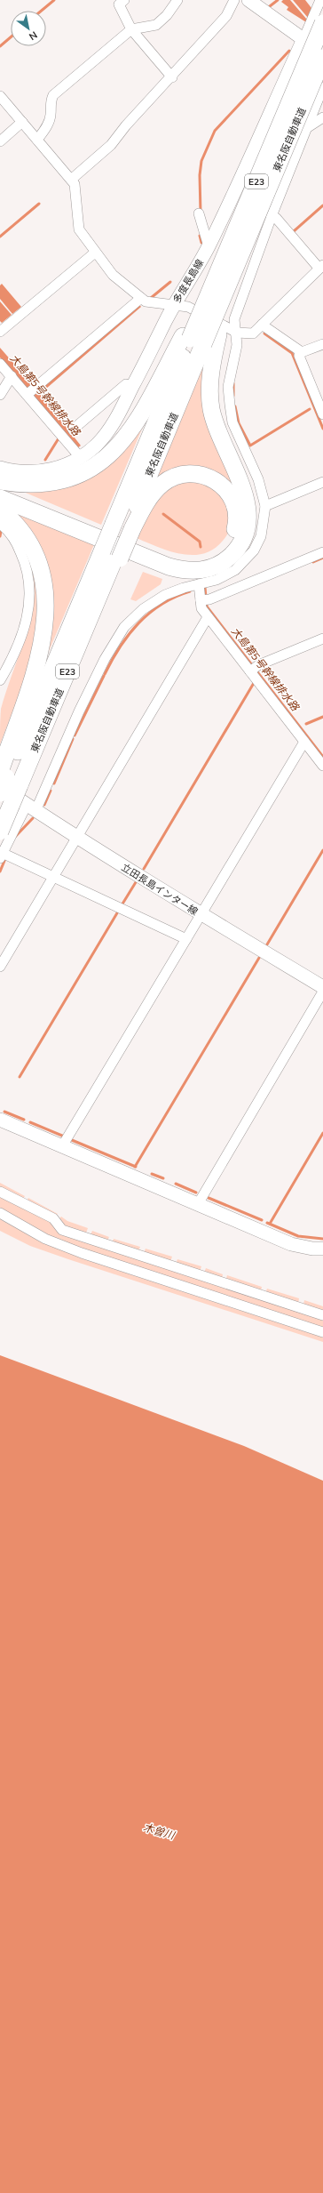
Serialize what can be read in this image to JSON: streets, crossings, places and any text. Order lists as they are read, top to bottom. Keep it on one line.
{"streets":{"highway":["東名阪自動車道","E23"],"main road":["多度長島線","立田長島インター線"]},"crossings":[["東名阪自動車道","立田長島インター線"]],"water":["大島第5号幹線排水路","木曽川"],"north":"bottom right"}
